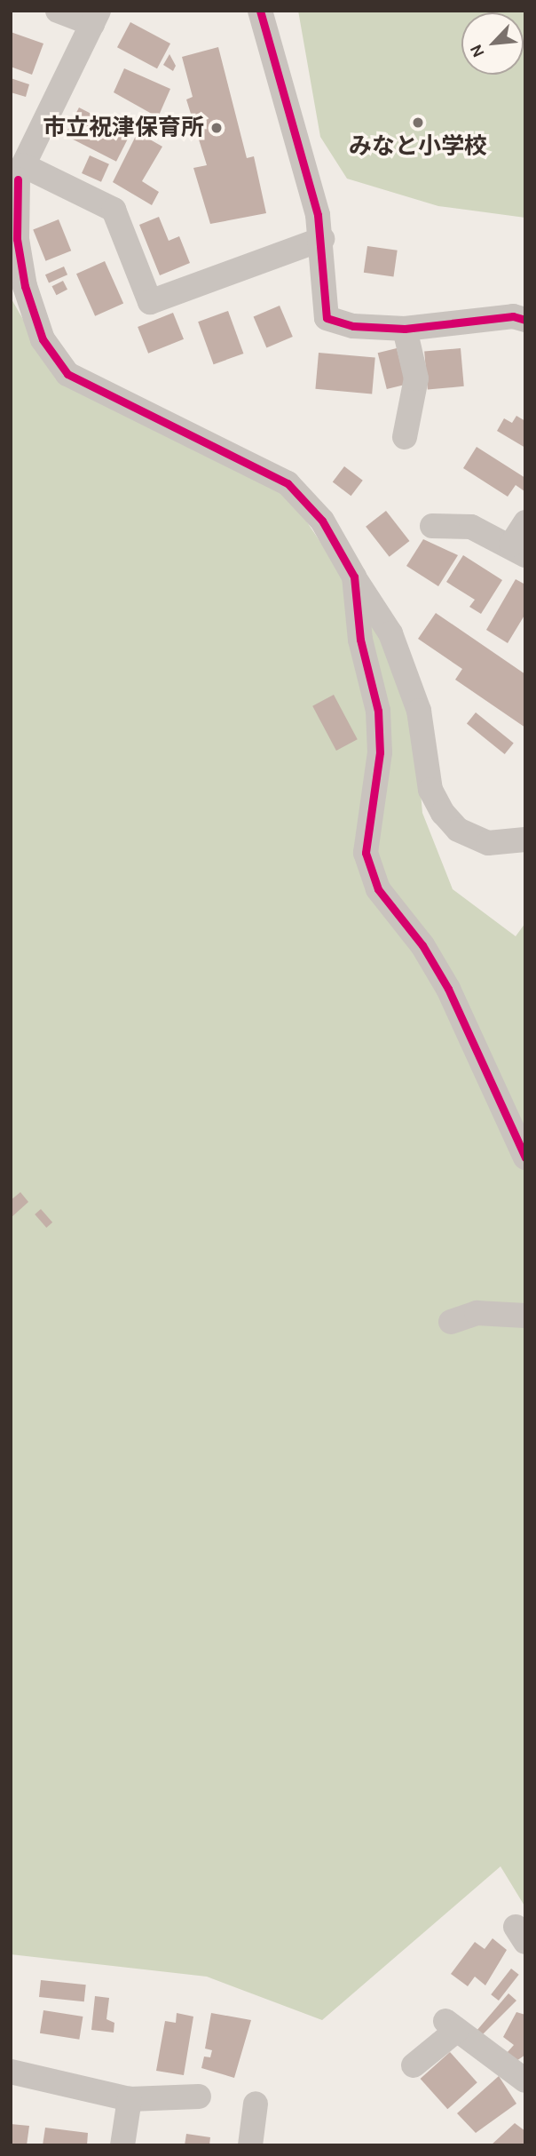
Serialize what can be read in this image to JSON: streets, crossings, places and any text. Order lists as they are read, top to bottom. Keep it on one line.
{"places":["みなと小学校","市立祝津保育所"],"north":"bottom left"}
